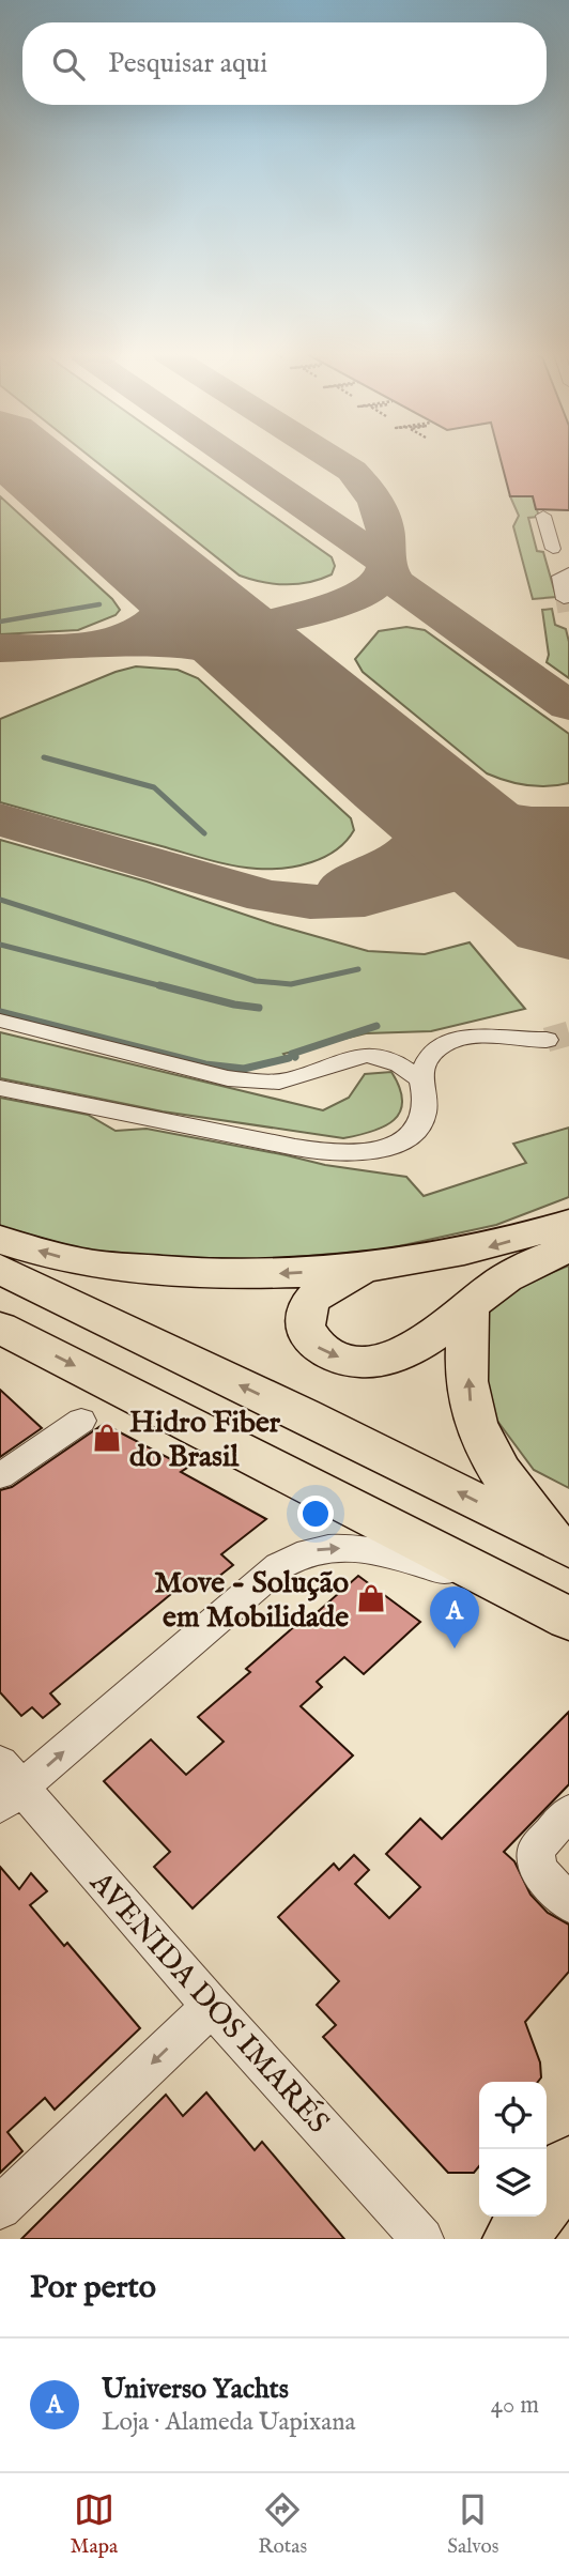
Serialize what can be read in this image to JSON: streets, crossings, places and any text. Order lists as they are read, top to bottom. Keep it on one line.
{"streets":{"street":["AVENIDA DOS IMARÉS"]},"places":{"shop":["Hidro Fiber do Brasil","Move - Solução em Mobilidade"]},"page":{"search":"Pesquisar aqui","pins":"A","heading":"Por perto","list":[{"mark":"A","name":"Universo Yachts","note":"Loja · Alameda Uapixana","value":"40 m"}],"nav":["Mapa","Rotas","Salvos"]}}
